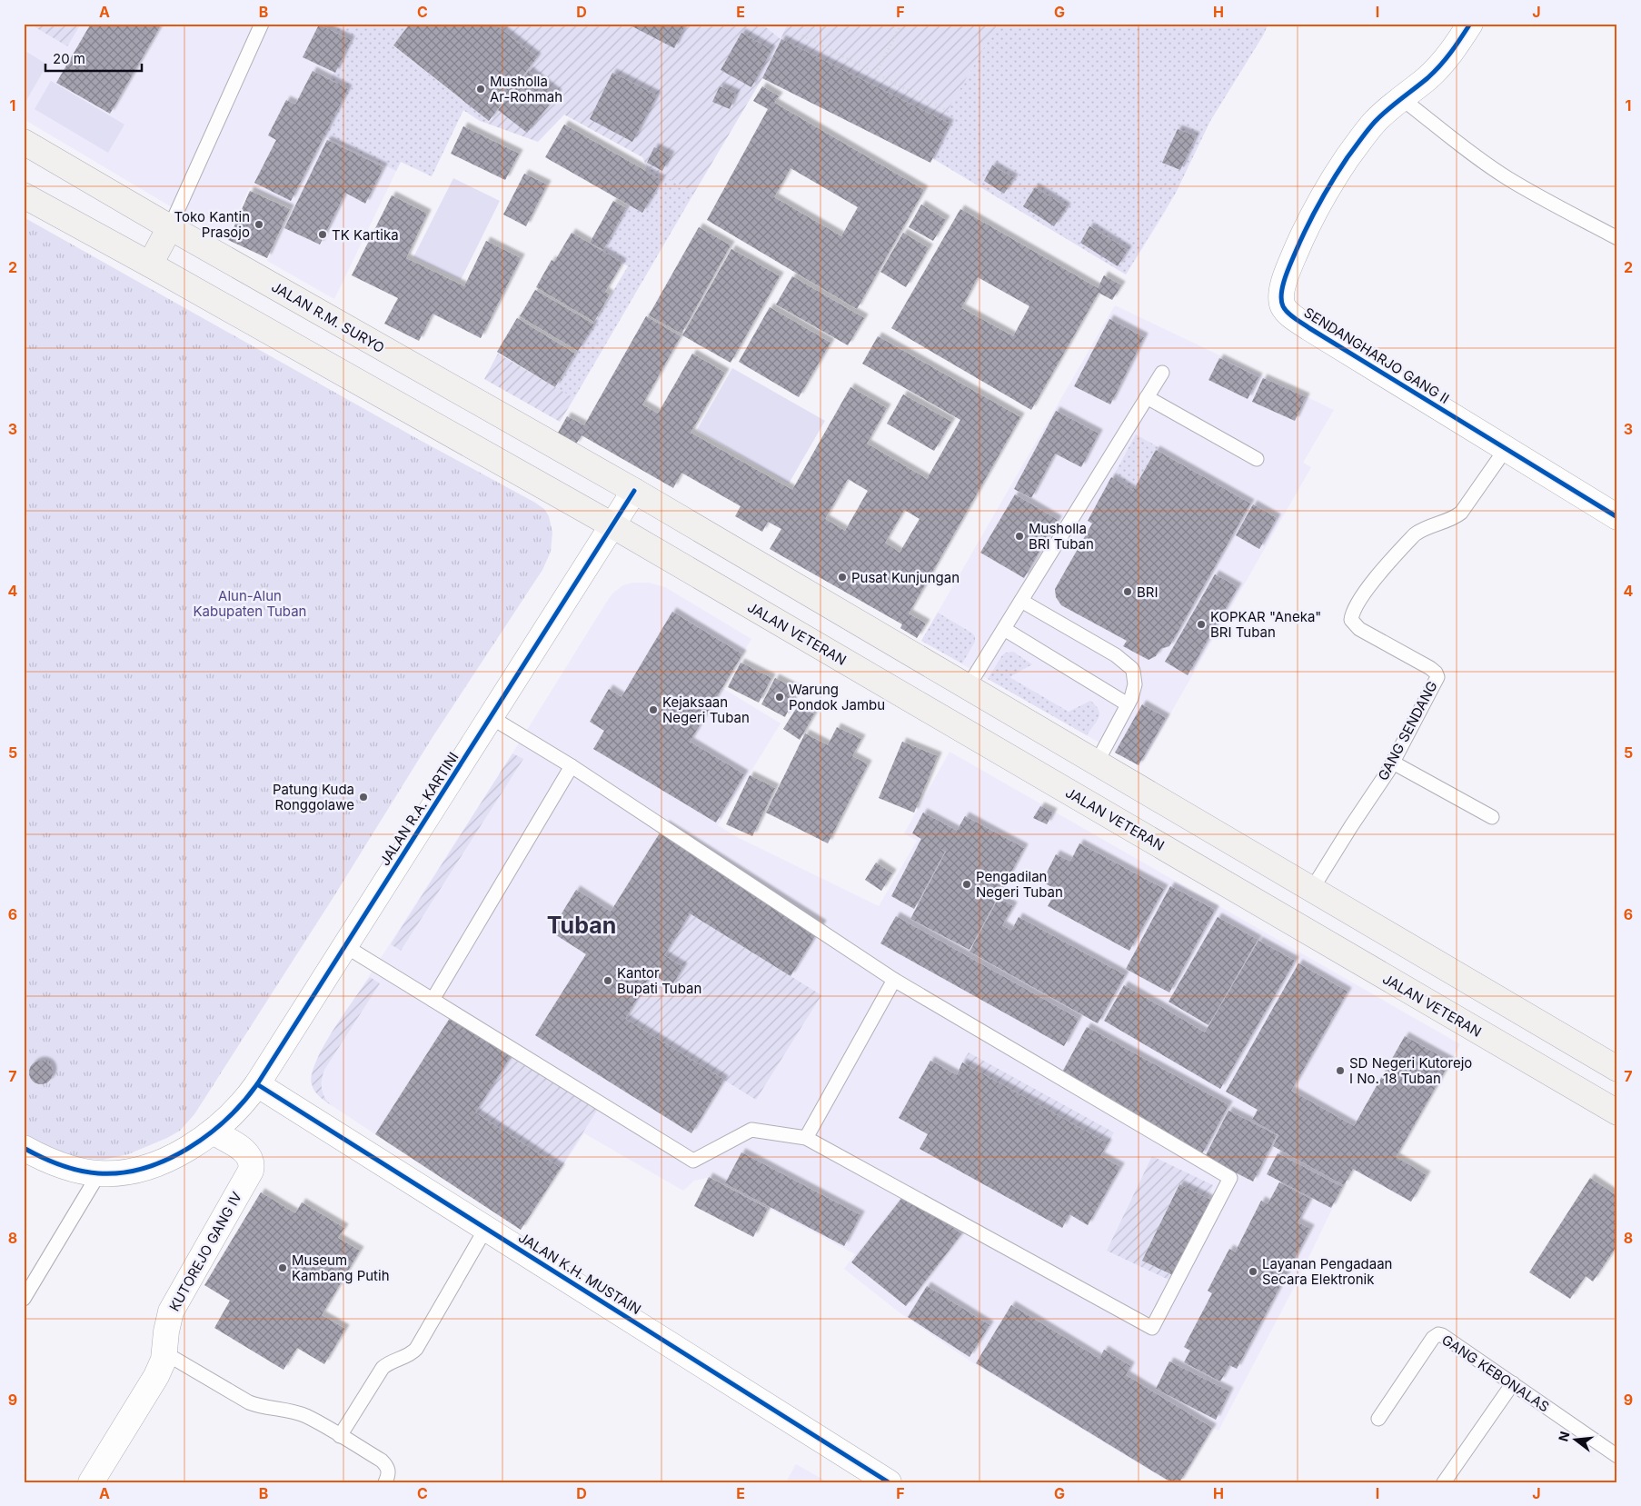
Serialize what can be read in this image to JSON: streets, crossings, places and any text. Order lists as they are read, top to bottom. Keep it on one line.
{"streets":{"main road":["JALAN R.M. SURYO","JALAN VETERAN"],"street":["SENDANGHARJO GANG II","JALAN R.A. KARTINI","KUTOREJO GANG IV","JALAN K.H. MUSTAIN"],"lane":["GANG SENDANG","GANG KEBONALAS"]},"crossings":[["JALAN R.M. SURYO","JALAN R.A. KARTINI"],["SENDANGHARJO GANG II","GANG SENDANG"],["JALAN VETERAN","JALAN R.A. KARTINI"],["JALAN R.A. KARTINI","KUTOREJO GANG IV"],["JALAN R.A. KARTINI","JALAN K.H. MUSTAIN"]],"districts":["Tuban"],"parks":["Alun-Alun Kabupaten Tuban"],"places":["Musholla Ar-Rohmah","Toko Kantin Prasojo","TK Kartika","Musholla BRI Tuban","Pusat Kunjungan","BRI","KOPKAR \"Aneka\" BRI Tuban","Warung Pondok Jambu","Kejaksaan Negeri Tuban","Patung Kuda Ronggolawe","Pengadilan Negeri Tuban","Kantor Bupati Tuban","SD Negeri Kutorejo I No. 18 Tuban","Museum Kambang Putih","Layanan Pengadaan Secara Elektronik"],"scale_bar":"20 m","north":"left","grid":{"columns":["A","B","C","D","E","F","G","H","I","J"],"rows":["1","2","3","4","5","6","7","8","9"]}}
